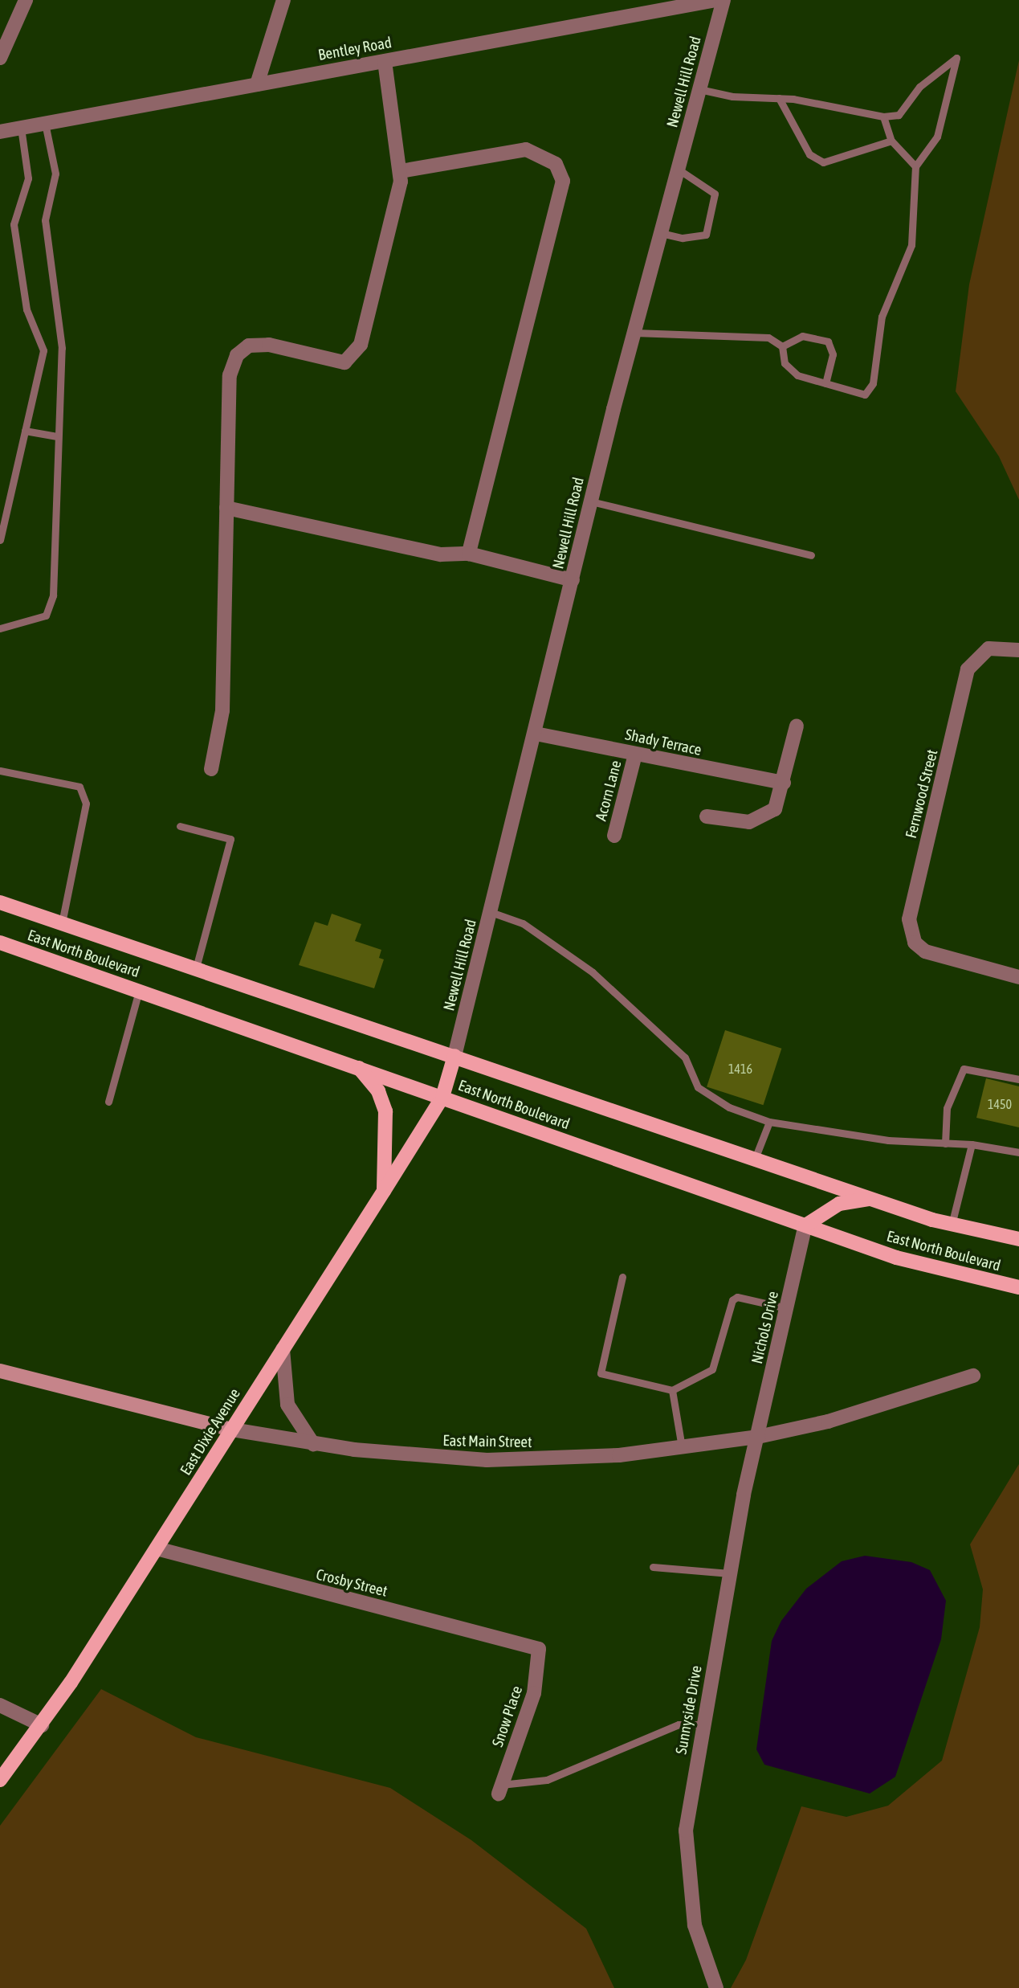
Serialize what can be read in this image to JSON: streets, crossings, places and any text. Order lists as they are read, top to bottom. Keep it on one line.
{"streets":{"main road":["East North Boulevard","East Dixie Avenue","East Main Street"],"street":["Bentley Road","Newell Hill Road","Shady Terrace","Acorn Lane","Fernwood Street","Nichols Drive","Crosby Street","Sunnyside Drive","Snow Place"]},"crossings":[["Newell Hill Road","Shady Terrace"],["Newell Hill Road","East North Boulevard"],["Newell Hill Road","East Dixie Avenue"],["Shady Terrace","Acorn Lane"],["East North Boulevard","Nichols Drive"],["East North Boulevard","East Dixie Avenue"],["Nichols Drive","East Main Street"],["Nichols Drive","Sunnyside Drive"],["East Dixie Avenue","East Main Street"],["East Dixie Avenue","Crosby Street"],["East Main Street","Sunnyside Drive"],["Crosby Street","Snow Place"]],"house_numbers":["1416","1450"]}
